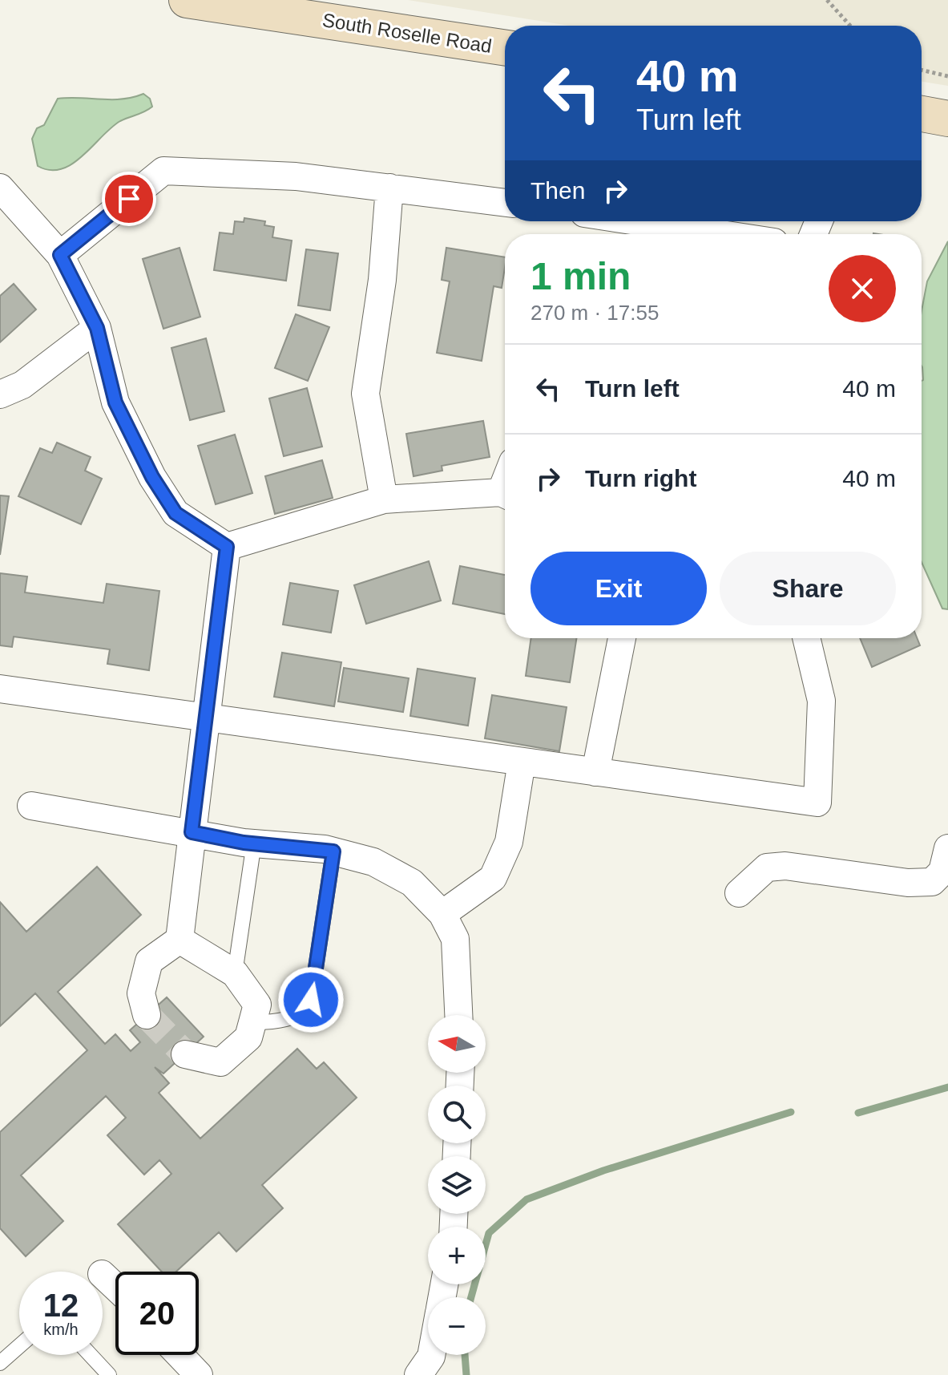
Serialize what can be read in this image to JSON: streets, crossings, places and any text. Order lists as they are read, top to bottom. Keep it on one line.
{"streets":{"main road":["South Roselle Road"]},"north":"left","page":{"turn":["40 m","Turn left"],"then":"Then","heading":["1 min","270 m · 17:55"],"list":[{"name":"Turn left","value":"40 m"},{"name":"Turn right","value":"40 m"}],"buttons":["Exit","Share"],"map_buttons":["+","−"],"speed":"12 km/h","limit":"20"}}
